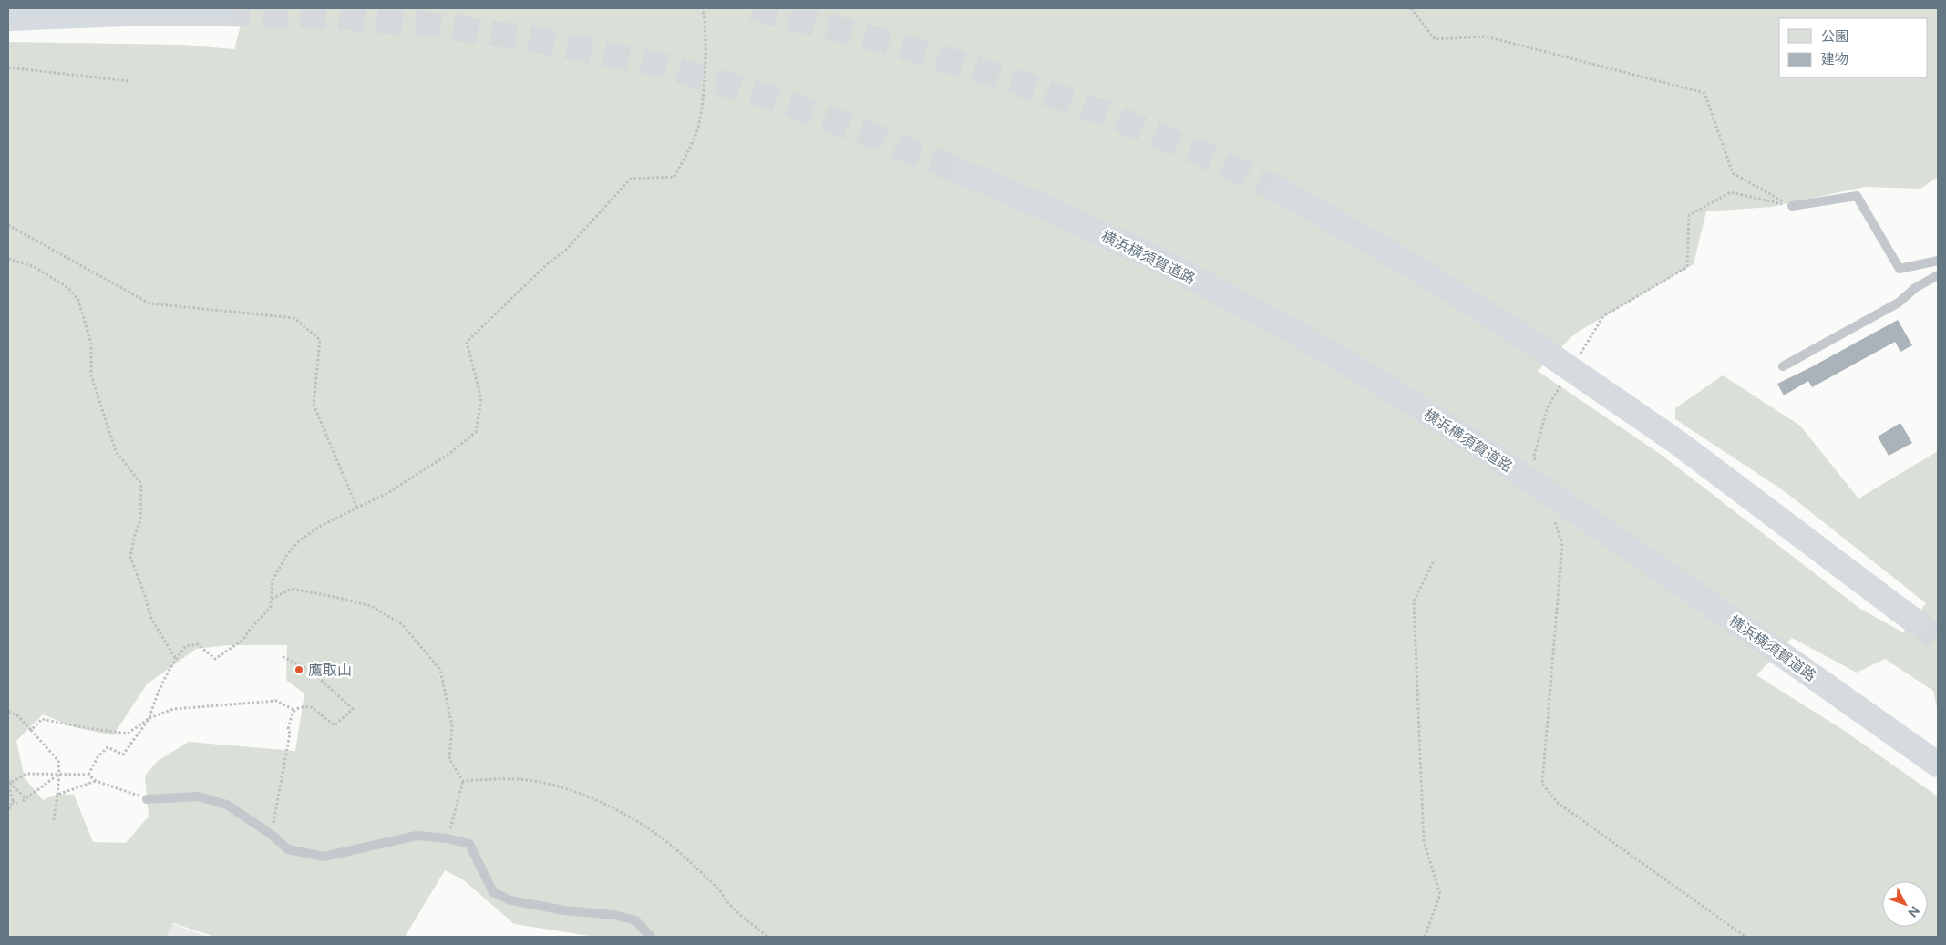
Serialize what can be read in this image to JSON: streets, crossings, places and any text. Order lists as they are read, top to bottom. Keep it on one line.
{"streets":{"highway":["横浜横須賀道路"]},"places":["鷹取山"],"legend":["公園","建物"],"north":"bottom right"}
